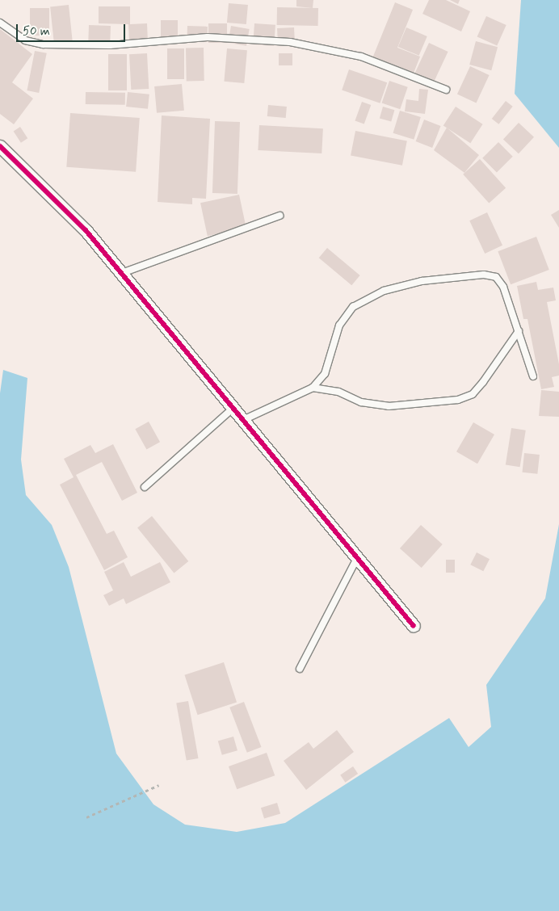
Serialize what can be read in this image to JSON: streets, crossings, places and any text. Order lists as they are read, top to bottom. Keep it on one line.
{"scale_bar":"50 m"}
